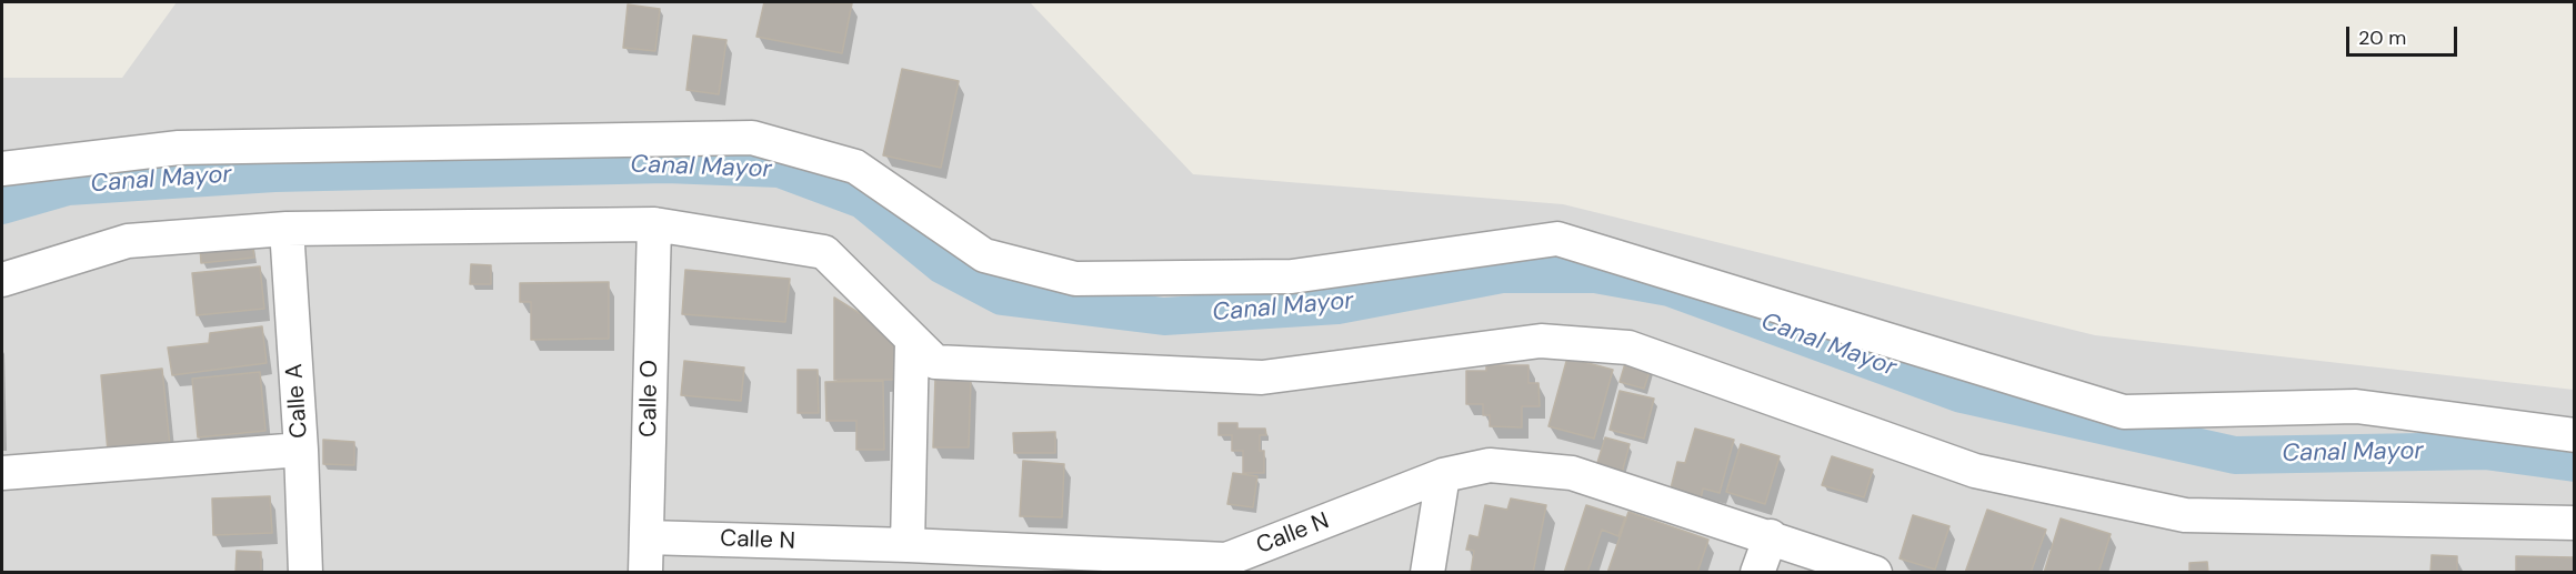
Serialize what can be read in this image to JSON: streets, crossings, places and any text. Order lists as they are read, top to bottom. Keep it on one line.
{"streets":{"street":["Calle O","Calle A","Calle N"]},"crossings":[["Calle O","Calle N"]],"water":["Canal Mayor"],"scale_bar":"20 m"}
